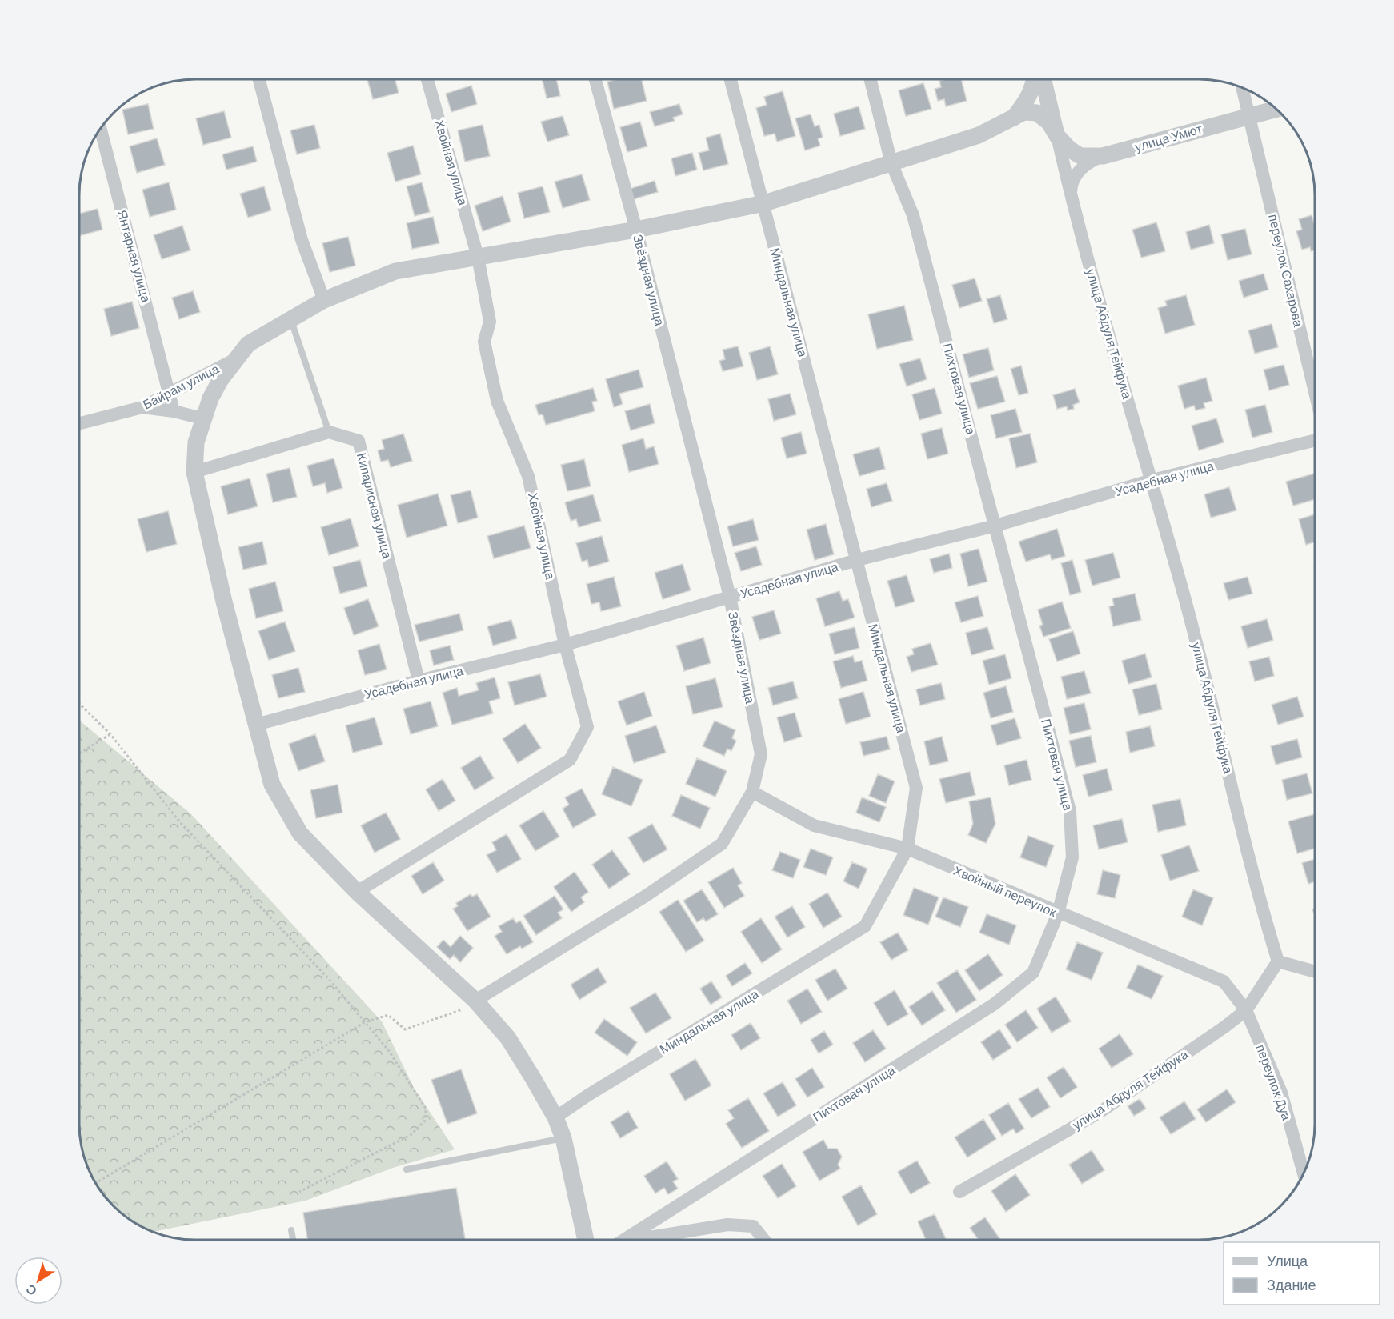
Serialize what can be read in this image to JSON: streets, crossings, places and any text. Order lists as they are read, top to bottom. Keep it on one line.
{"streets":{"street":["улица Умют","Хвойная улица","Янтарная улица","переулок Сахарова","Звёздная улица","Миндальная улица","улица Абдуля Тейфука","Байрам улица","Пихтовая улица","Усадебная улица","Кипарисная улица","Хвойный переулок","переулок Дуа"]},"crossings":[["улица Умют","переулок Сахарова"],["улица Умют","улица Абдуля Тейфука"],["Хвойная улица","Усадебная улица"],["Янтарная улица","Байрам улица"],["Звёздная улица","Усадебная улица"],["Звёздная улица","Хвойный переулок"],["Миндальная улица","Усадебная улица"],["Миндальная улица","Хвойный переулок"],["улица Абдуля Тейфука","Усадебная улица"],["улица Абдуля Тейфука","Хвойный переулок"],["улица Абдуля Тейфука","переулок Дуа"],["Пихтовая улица","Усадебная улица"],["Пихтовая улица","Хвойный переулок"],["Усадебная улица","Кипарисная улица"],["Хвойный переулок","переулок Дуа"]],"legend":["Улица","Здание"],"north":"bottom left"}
